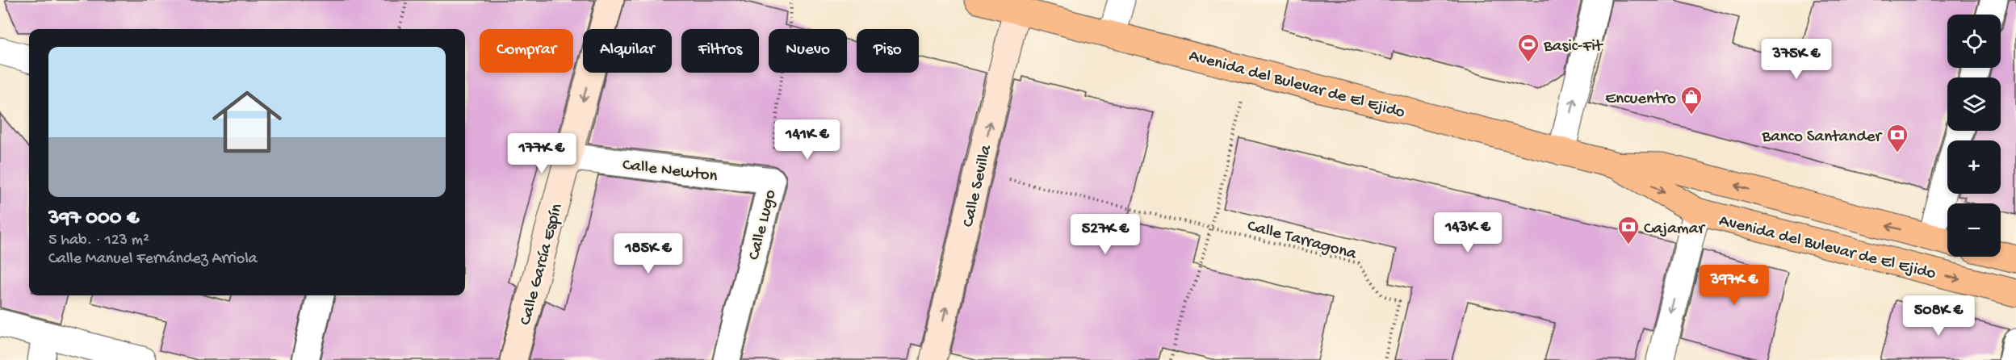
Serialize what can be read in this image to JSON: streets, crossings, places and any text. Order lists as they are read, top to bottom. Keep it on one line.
{"streets":{"main road":["Avenida del Bulevar de El Ejido"],"street":["Calle Newton","Calle Sevilla","Calle Lugo","Calle García Espín"],"path":["Calle Tarragona"]},"crossings":[["Avenida del Bulevar de El Ejido","Calle Sevilla"],["Calle Newton","Calle Lugo"],["Calle Newton","Calle García Espín"]],"one_way":["Calle Sevilla","Calle García Espín"],"places":{"sports":["Basic-Fit"],"shop":["Encuentro"],"bank":["Banco Santander","Cajamar"]},"page":{"map_buttons":["+","−"],"chip":["Comprar","Alquilar","Filtros","Nuevo","Piso"],"list":[{"name":"397 000 €","note":"5 hab. · 123 m² · Calle Manuel Fernández Arriola"}],"price":["375K €","141K €","177K €","143K €","527K €","185K €","397K €","508K €"]}}
